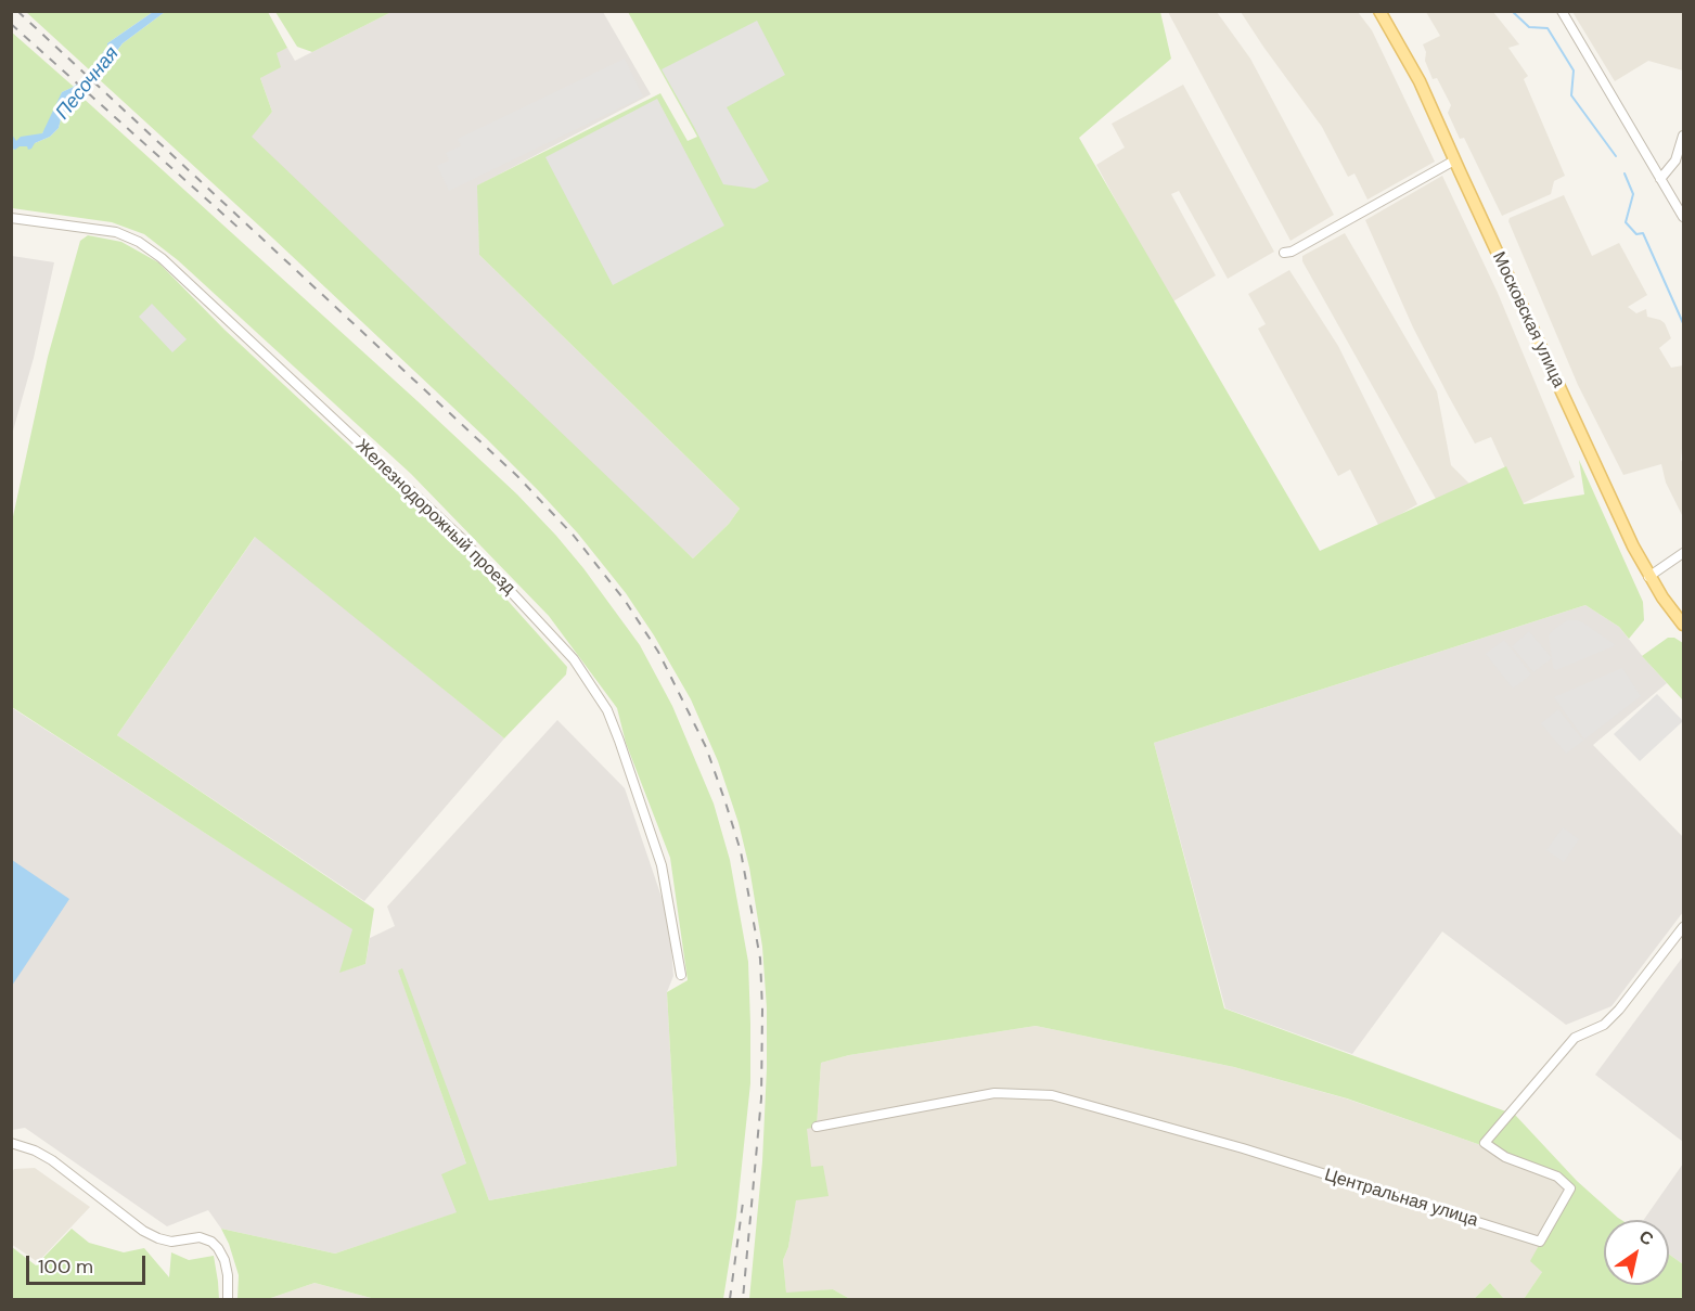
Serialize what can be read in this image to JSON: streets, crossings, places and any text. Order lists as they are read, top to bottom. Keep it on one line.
{"streets":{"main road":["Московская улица"],"street":["Железнодорожный проезд","Центральная улица"]},"water":["Песочная"],"scale_bar":"100 m","north":"top right"}
